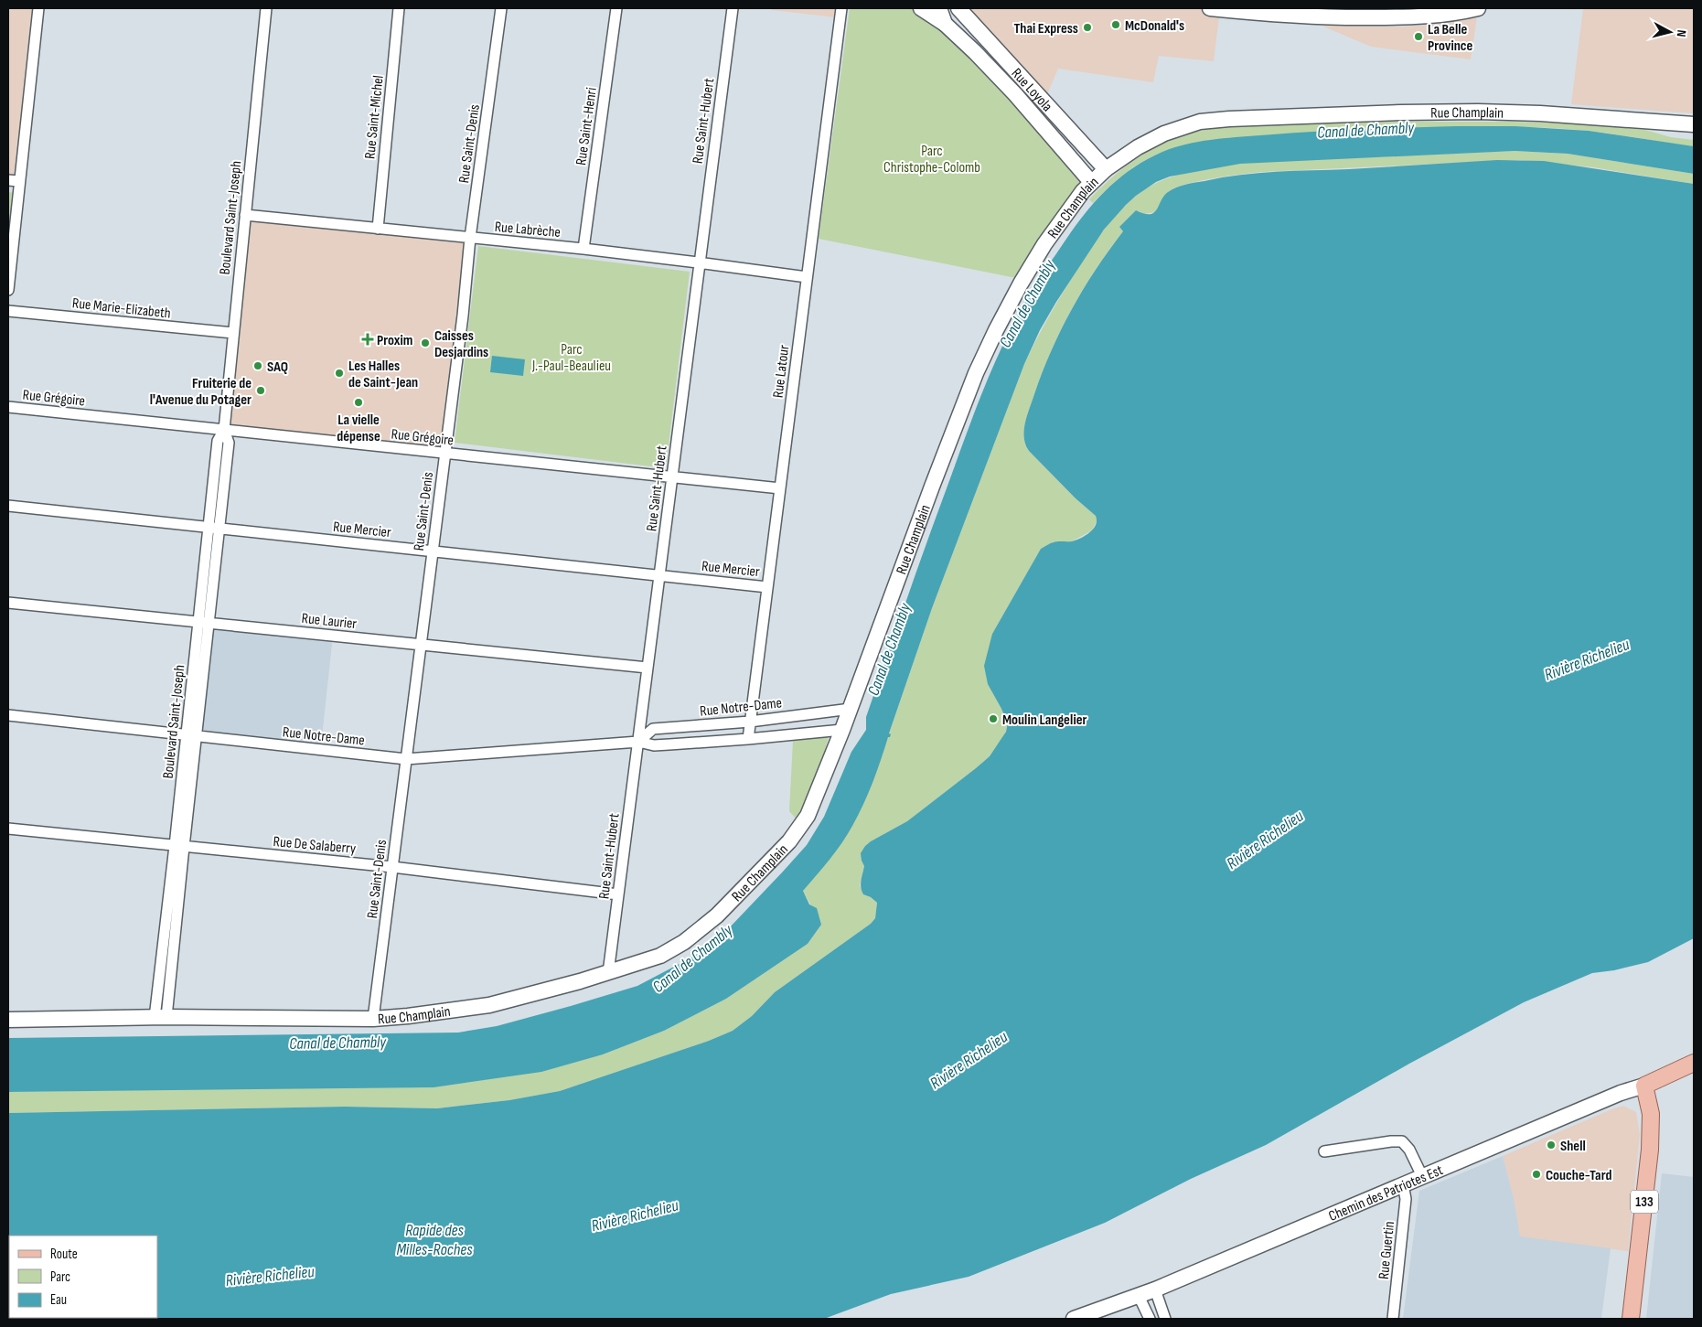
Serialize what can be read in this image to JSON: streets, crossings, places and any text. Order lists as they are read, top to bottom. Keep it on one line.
{"streets":{"main road":["Chemin des Patriotes Est","133"],"street":["Rue Loyola","Rue Champlain","Rue Saint-Michel","Rue Saint-Hubert","Rue Saint-Henri","Rue Saint-Denis","Boulevard Saint-Joseph","Rue Labrèche","Rue Marie-Elizabeth","Rue Latour","Rue Grégoire","Rue Mercier","Rue Laurier","Rue Notre-Dame","Rue De Salaberry","Rue Guertin"]},"crossings":[["Rue Loyola","Rue Champlain"],["Rue Champlain","Rue Saint-Hubert"],["Rue Champlain","Rue Saint-Denis"],["Rue Champlain","Boulevard Saint-Joseph"],["Rue Champlain","Rue Notre-Dame"],["Rue Saint-Michel","Rue Labrèche"],["Rue Saint-Hubert","Rue Labrèche"],["Rue Saint-Hubert","Rue Grégoire"],["Rue Saint-Hubert","Rue Mercier"],["Rue Saint-Hubert","Rue Laurier"],["Rue Saint-Hubert","Rue Notre-Dame"],["Rue Saint-Hubert","Rue De Salaberry"],["Rue Saint-Henri","Rue Labrèche"],["Rue Saint-Denis","Rue Labrèche"],["Rue Saint-Denis","Rue Grégoire"],["Rue Saint-Denis","Rue Mercier"],["Rue Saint-Denis","Rue Laurier"],["Rue Saint-Denis","Rue Notre-Dame"],["Rue Saint-Denis","Rue De Salaberry"],["Boulevard Saint-Joseph","Rue Labrèche"],["Boulevard Saint-Joseph","Rue Marie-Elizabeth"],["Boulevard Saint-Joseph","Rue Grégoire"],["Boulevard Saint-Joseph","Rue Mercier"],["Boulevard Saint-Joseph","Rue Laurier"],["Boulevard Saint-Joseph","Rue Notre-Dame"],["Boulevard Saint-Joseph","Rue De Salaberry"],["Rue Labrèche","Rue Latour"],["Rue Latour","Rue Grégoire"],["Rue Latour","Rue Mercier"],["Rue Latour","Rue Notre-Dame"],["Chemin des Patriotes Est","133"],["Chemin des Patriotes Est","Rue Guertin"]],"water":["Canal de Chambly","Rivière Richelieu","Rapide des Milles-Roches"],"parks":["Parc Christophe-Colomb","Parc J.-Paul-Beaulieu"],"places":{"other":["McDonald's","Thai Express","La Belle Province","Caisses Desjardins","SAQ","Les Halles de Saint-Jean","Fruiterie de l'Avenue du Potager","La vielle dépense","Moulin Langelier","Shell","Couche-Tard"],"health":["Proxim"]},"legend":["Route","Parc","Eau"],"north":"right"}
